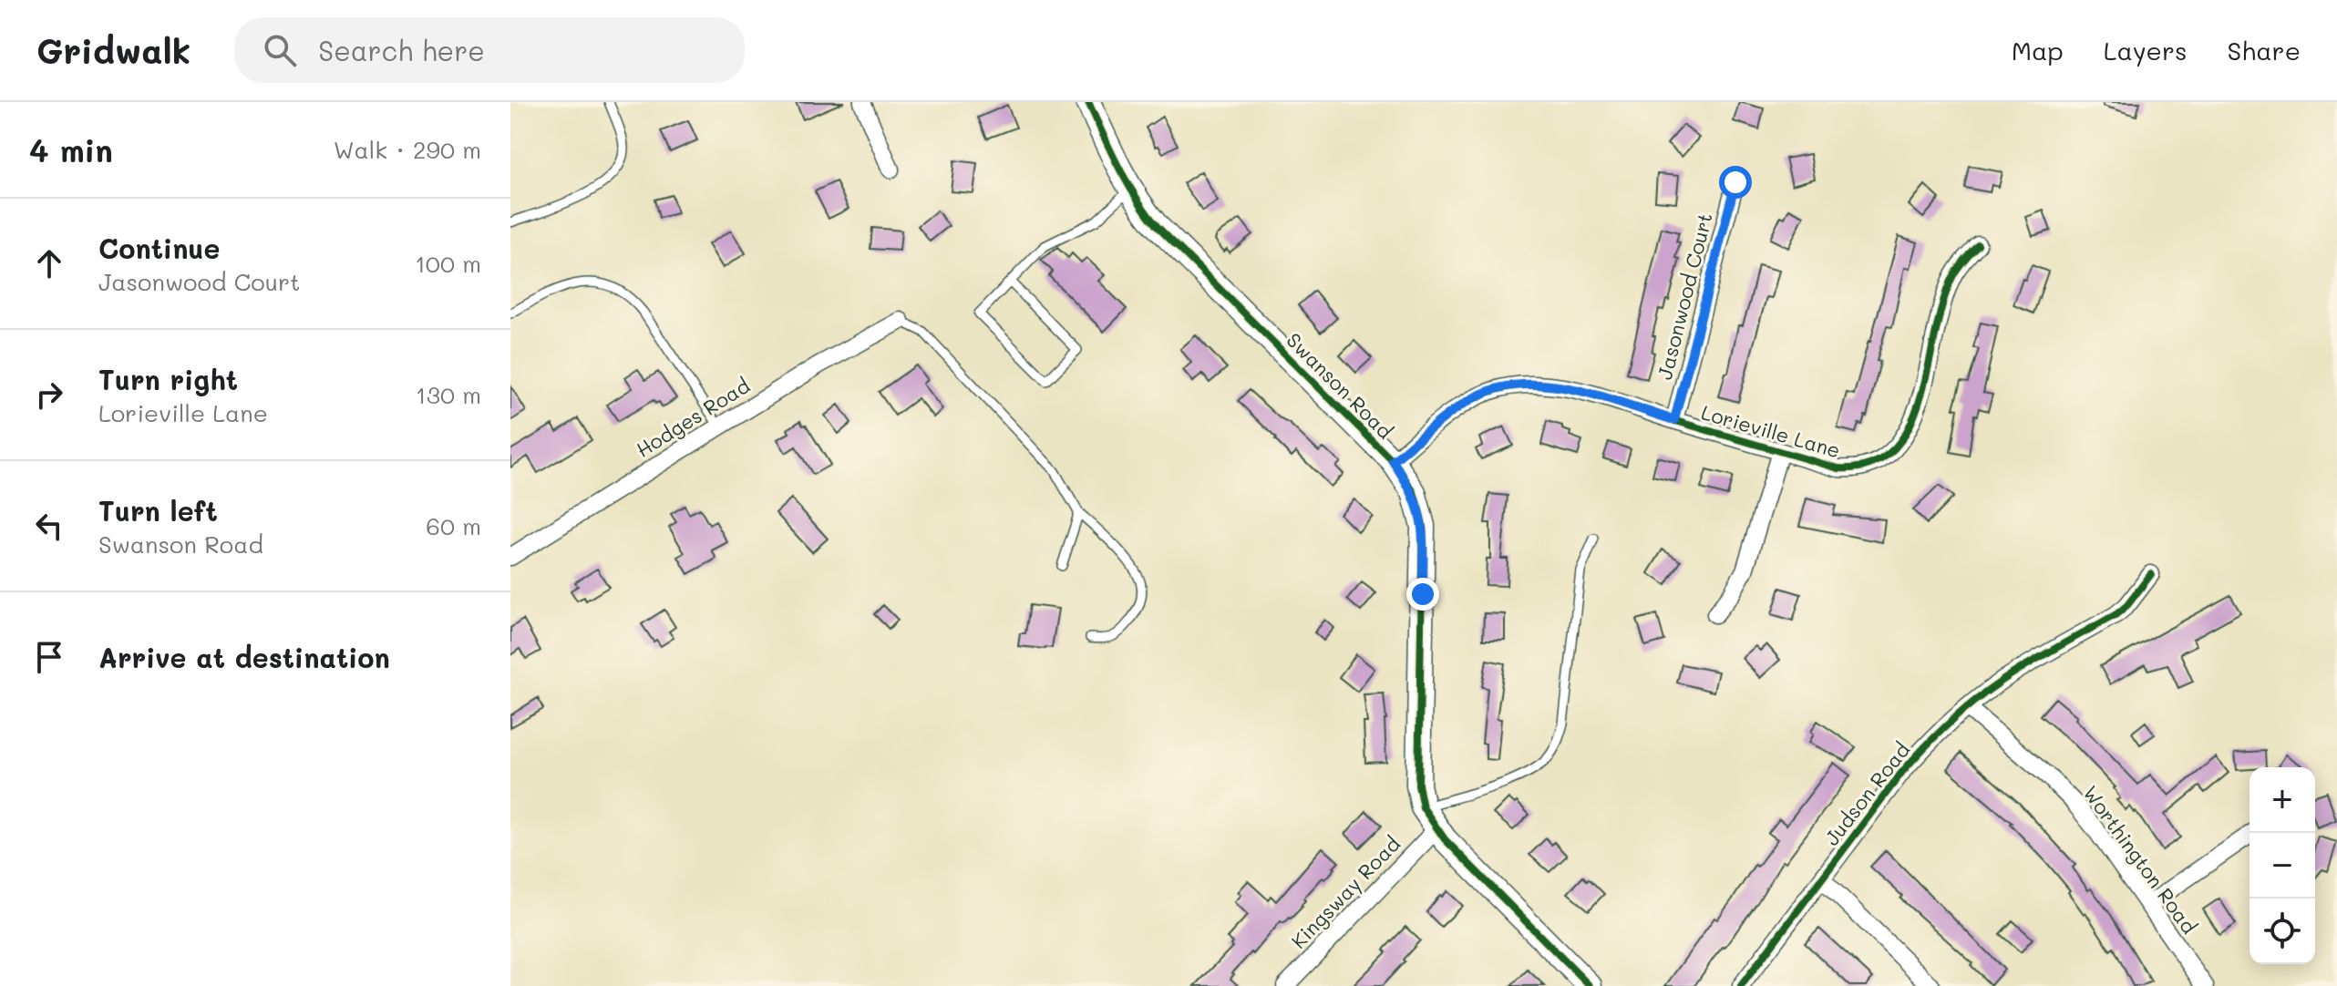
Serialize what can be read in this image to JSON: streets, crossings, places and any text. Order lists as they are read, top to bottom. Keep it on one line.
{"streets":{"street":["Jasonwood Court","Swanson Road","Hodges Road","Lorieville Lane","Judson Road","Worthington Road","Kingsway Road"]},"crossings":[["Jasonwood Court","Lorieville Lane"],["Swanson Road","Lorieville Lane"],["Swanson Road","Kingsway Road"],["Judson Road","Worthington Road"]],"page":{"header":"Gridwalk","search":"Search here","nav":["Map","Layers","Share"],"heading":["4 min","Walk · 290 m"],"list":[["Continue","Jasonwood Court","100 m"],["Turn right","Lorieville Lane","130 m"],["Turn left","Swanson Road","60 m"],"Arrive at destination"],"map_buttons":["+","−"]}}
